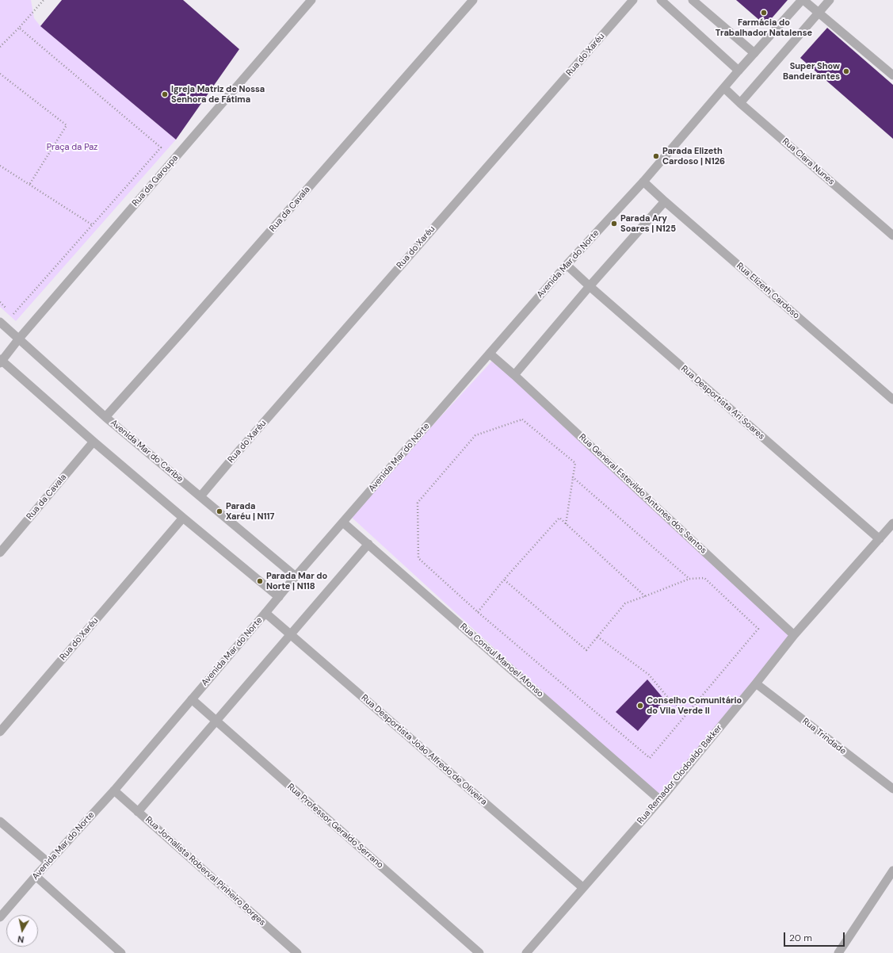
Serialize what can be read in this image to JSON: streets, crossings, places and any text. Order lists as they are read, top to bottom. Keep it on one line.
{"streets":{"street":["Rua do Xaréu","Rua Clara Nunes","Rua da Garoupa","Rua da Cavala","Avenida Mar do Norte","Rua Elizeth Cardoso","Rua Desportista Ari Soares","Avenida Mar do Caribe","Rua General Estevildo Antunes dos Santos","Rua Consul Manoel Afonso","Rua Trindade","Rua Desportista João Alfredo de Oliveira","Rua Remador Clodoaldo Bakker","Rua Professor Geraldo Serrano","Rua Jornalista Roberval Pinheiro Borges"]},"crossings":[["Rua do Xaréu","Avenida Mar do Caribe"],["Rua Clara Nunes","Avenida Mar do Norte"],["Rua da Garoupa","Avenida Mar do Caribe"],["Rua da Cavala","Avenida Mar do Caribe"],["Avenida Mar do Norte","Rua Elizeth Cardoso"],["Avenida Mar do Norte","Rua Desportista Ari Soares"],["Avenida Mar do Norte","Avenida Mar do Caribe"],["Avenida Mar do Norte","Rua General Estevildo Antunes dos Santos"],["Avenida Mar do Norte","Rua Consul Manoel Afonso"],["Avenida Mar do Norte","Rua Desportista João Alfredo de Oliveira"],["Avenida Mar do Norte","Rua Professor Geraldo Serrano"],["Avenida Mar do Norte","Rua Jornalista Roberval Pinheiro Borges"],["Rua Desportista Ari Soares","Rua Remador Clodoaldo Bakker"],["Rua General Estevildo Antunes dos Santos","Rua Remador Clodoaldo Bakker"],["Rua Consul Manoel Afonso","Rua Remador Clodoaldo Bakker"],["Rua Trindade","Rua Remador Clodoaldo Bakker"],["Rua Desportista João Alfredo de Oliveira","Rua Remador Clodoaldo Bakker"]],"parks":["Praça da Paz"],"places":["Farmácia do Trabalhador Natalense","Super Show Bandeirantes","Igreja Matriz de Nossa Senhora de Fátima","Parada Elizeth Cardoso | N126","Parada Ary Soares | N125","Parada Xaréu | N117","Parada Mar do Norte | N118","Conselho Comunitário do Vila Verde II"],"scale_bar":"20 m","north":"bottom"}
